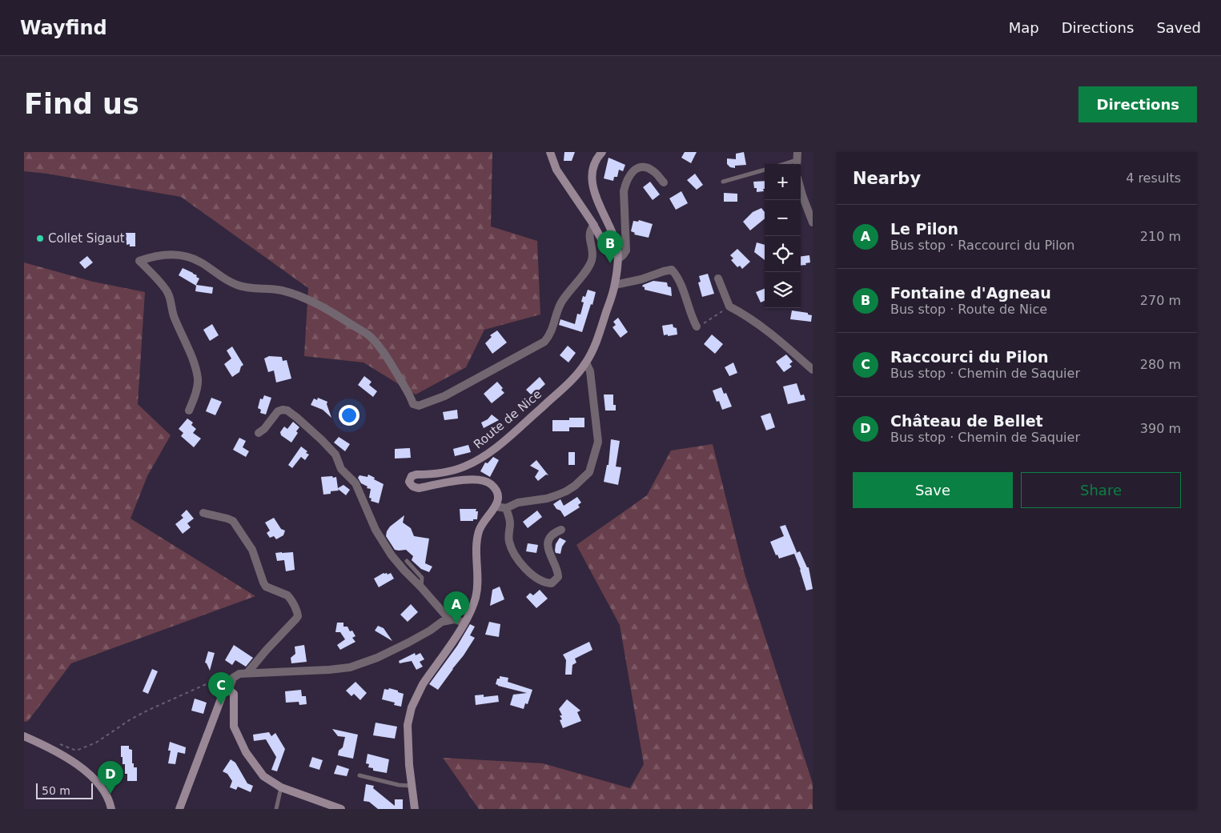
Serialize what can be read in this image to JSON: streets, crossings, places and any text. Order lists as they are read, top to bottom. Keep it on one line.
{"streets":{"main road":["Route de Nice"]},"places":["Collet Sigaut"],"scale_bar":"50 m","page":{"header":"Wayfind","nav":["Map","Directions","Saved"],"buttons":["Directions",["Save","Share"]],"title":"Find us","heading":["Nearby","4 results"],"map_buttons":["+","−"],"list":[{"mark":"A","name":"Le Pilon","note":"Bus stop · Raccourci du Pilon","value":"210 m"},{"mark":"B","name":"Fontaine d'Agneau","note":"Bus stop · Route de Nice","value":"270 m"},{"mark":"C","name":"Raccourci du Pilon","note":"Bus stop · Chemin de Saquier","value":"280 m"},{"mark":"D","name":"Château de Bellet","note":"Bus stop · Chemin de Saquier","value":"390 m"}],"pins":["B","A","C","D"],"scale":"50 m"}}
